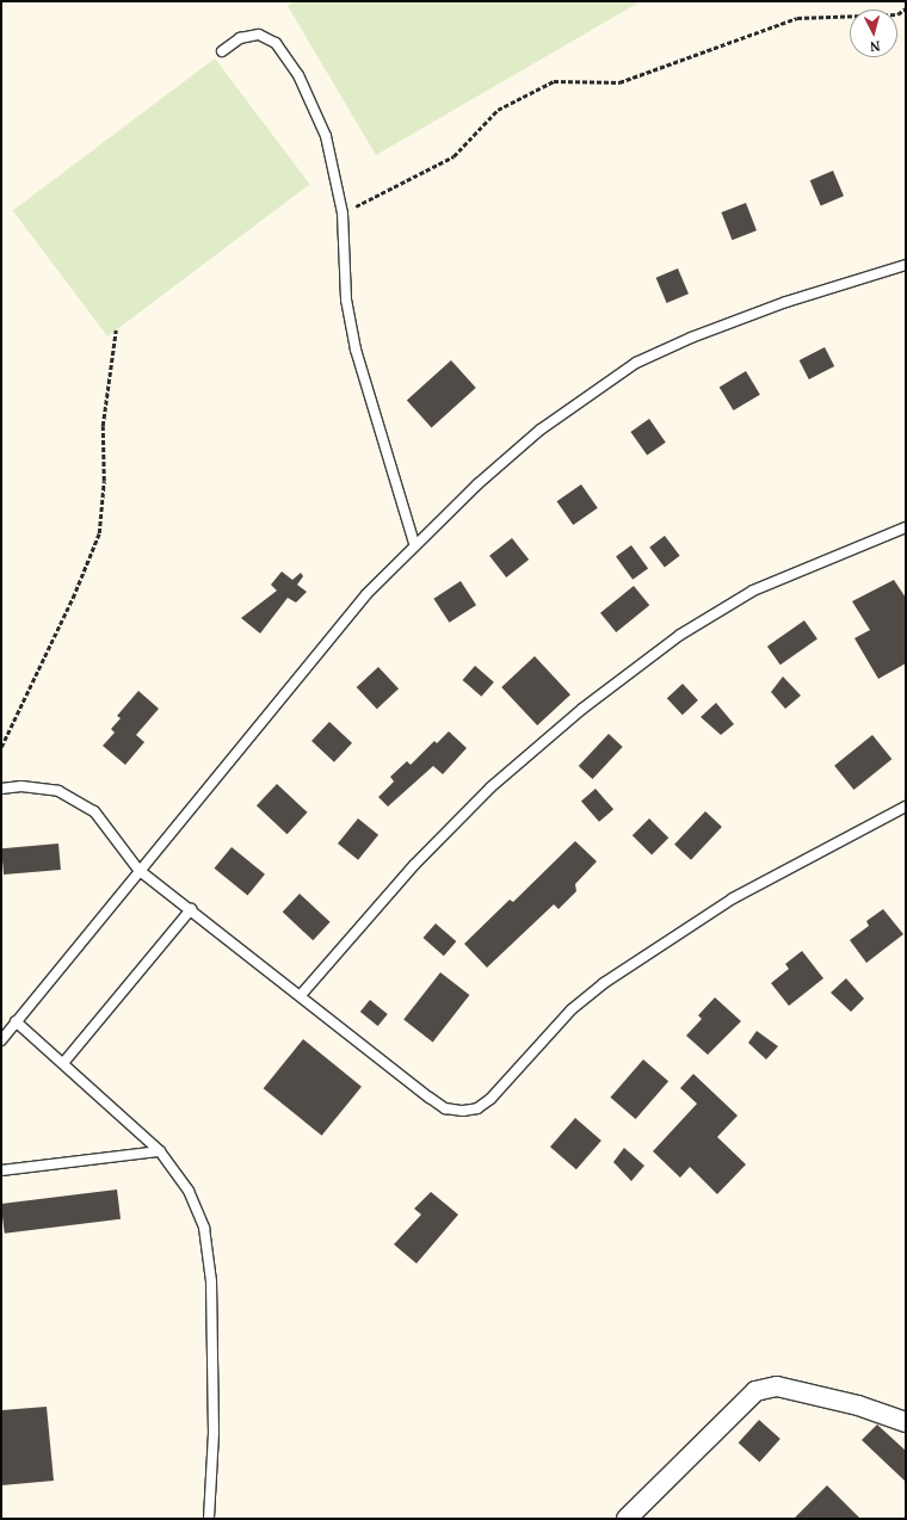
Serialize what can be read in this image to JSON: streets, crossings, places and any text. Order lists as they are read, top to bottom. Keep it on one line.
{"north":"bottom"}
